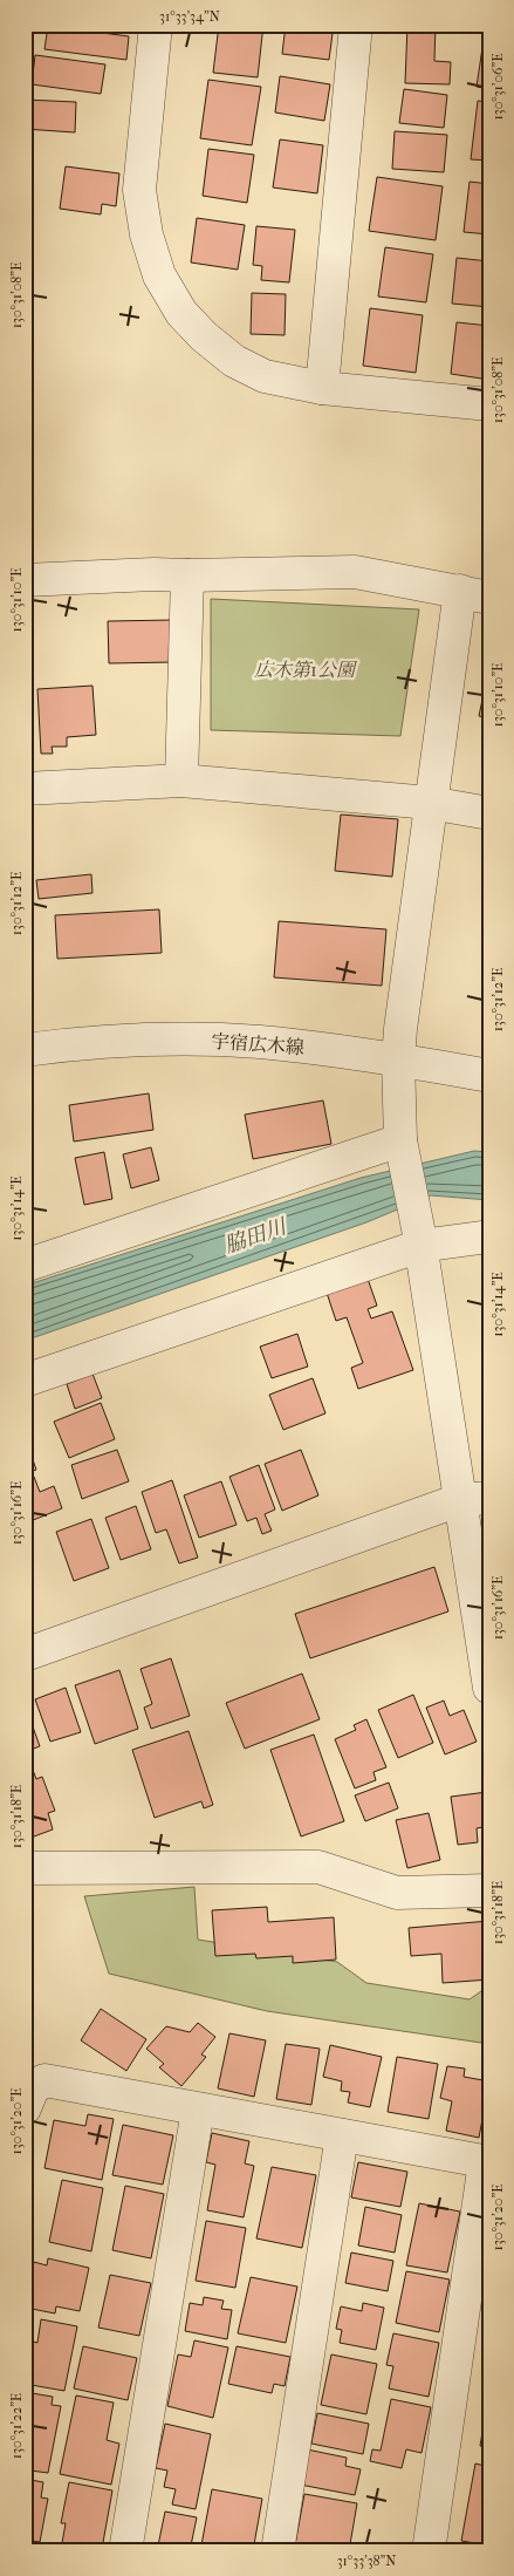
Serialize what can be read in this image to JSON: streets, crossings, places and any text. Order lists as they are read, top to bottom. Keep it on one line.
{"streets":{"street":["宇宿広木線"]},"water":["脇田川"],"parks":["広木第1公園"],"coordinates":["31°33'34\"N","130°31'06\"E","130°31'08\"E","130°31'10\"E","130°31'12\"E","130°31'14\"E","130°31'16\"E","130°31'18\"E","130°31'20\"E","130°31'22\"E","31°33'38\"N"]}
